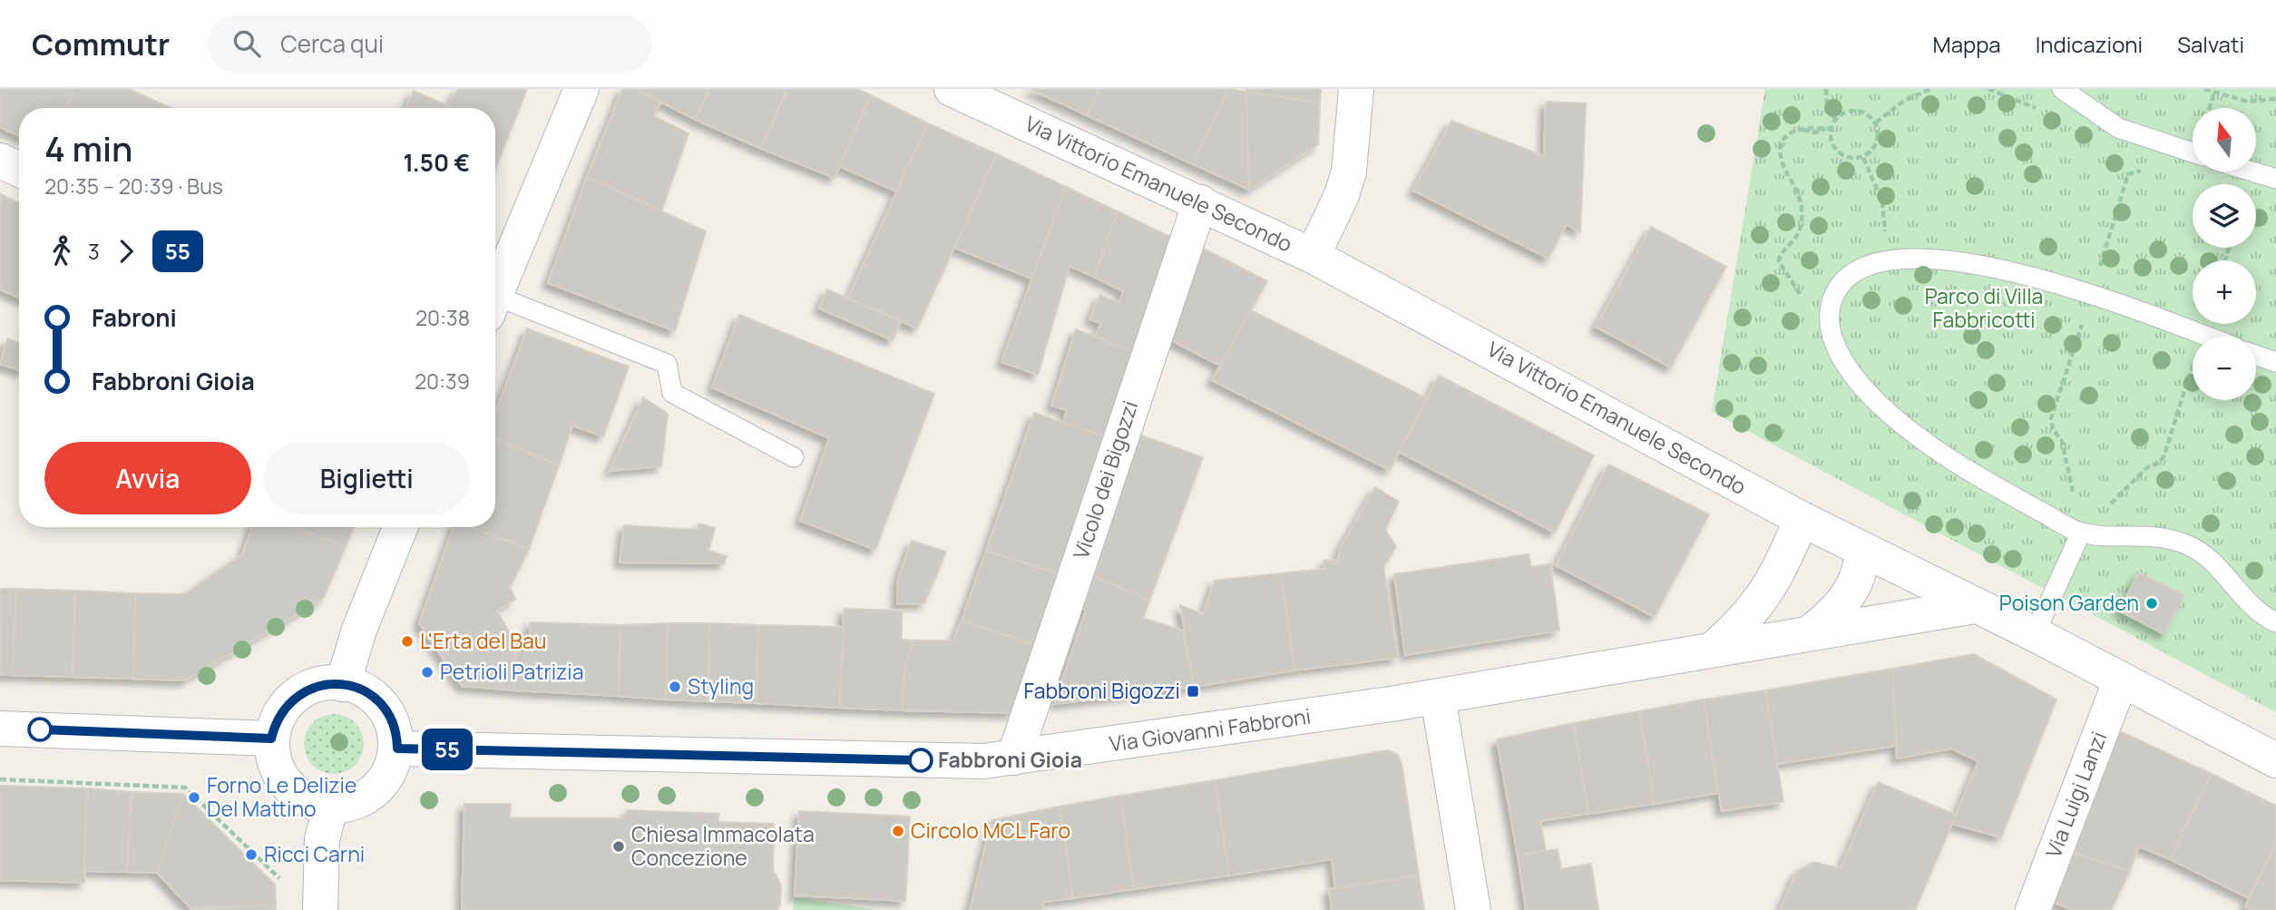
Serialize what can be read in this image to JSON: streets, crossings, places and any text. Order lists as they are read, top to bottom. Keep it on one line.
{"streets":{"street":["Via Vittorio Emanuele Secondo","Vicolo dei Bigozzi","Via Giovanni Fabbroni","Via Luigi Lanzi"]},"crossings":[["Via Vittorio Emanuele Secondo","Vicolo dei Bigozzi"],["Via Vittorio Emanuele Secondo","Via Giovanni Fabbroni"],["Via Vittorio Emanuele Secondo","Via Luigi Lanzi"],["Vicolo dei Bigozzi","Via Giovanni Fabbroni"]],"parks":["Parco di Villa Fabbricotti"],"places":{"other":["Poison Garden","L'Erta del Bau","Petrioli Patrizia","Styling","Fabbroni Gioia","Forno Le Delizie Del Mattino","Circolo MCL Faro","Chiesa Immacolata Concezione","Ricci Carni"],"transit":["Fabbroni Bigozzi"]},"lines":["bus line 55"],"north":"top","page":{"header":"Commutr","search":"Cerca qui","nav":["Mappa","Indicazioni","Salvati"],"on_map":"55","map_buttons":["+","−"],"heading":["4 min","20:35 – 20:39 · Bus","1.50 €"],"legs":["3","55"],"list":[{"name":"Fabroni","value":"20:38"},{"name":"Fabbroni Gioia","value":"20:39"}],"buttons":["Avvia","Biglietti"]}}
